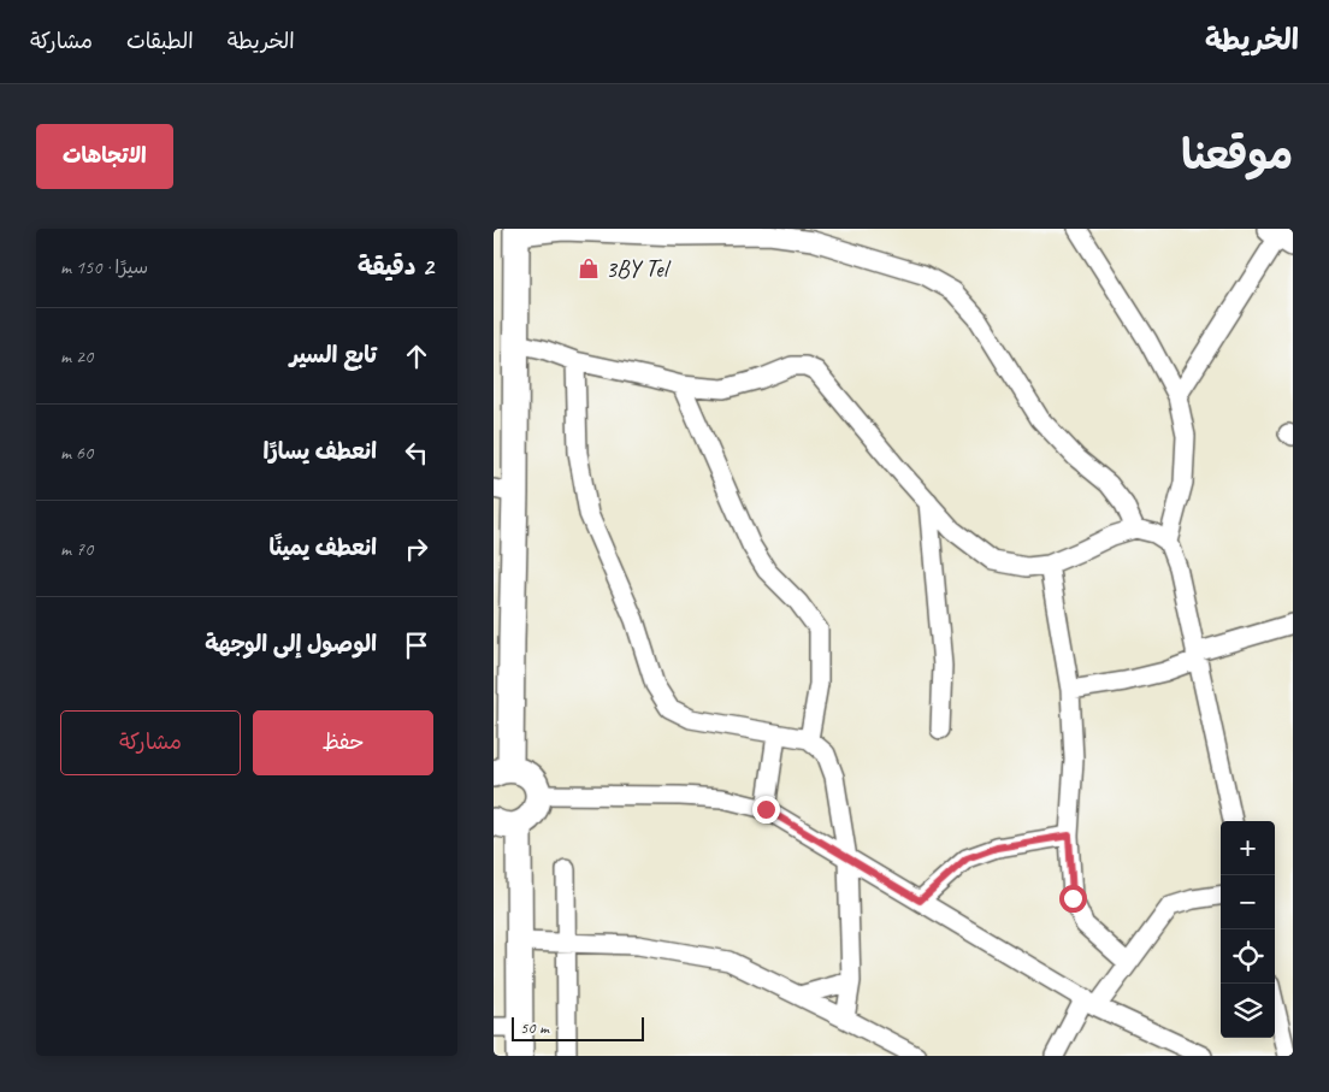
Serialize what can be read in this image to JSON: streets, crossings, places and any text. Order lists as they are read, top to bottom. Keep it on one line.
{"places":{"shop":["3BY Tel"]},"scale_bar":"50 m","page":{"header":"الخريطة","nav":["الخريطة","الطبقات","مشاركة"],"title":"موقعنا","buttons":["الاتجاهات",["حفظ","مشاركة"]],"heading":["2 دقيقة","سيرًا · 150 m"],"list":[["تابع السير","20 m"],["انعطف يسارًا","60 m"],["انعطف يمينًا","70 m"],"الوصول إلى الوجهة"],"map_buttons":["+","−"],"scale":"50 m"}}
